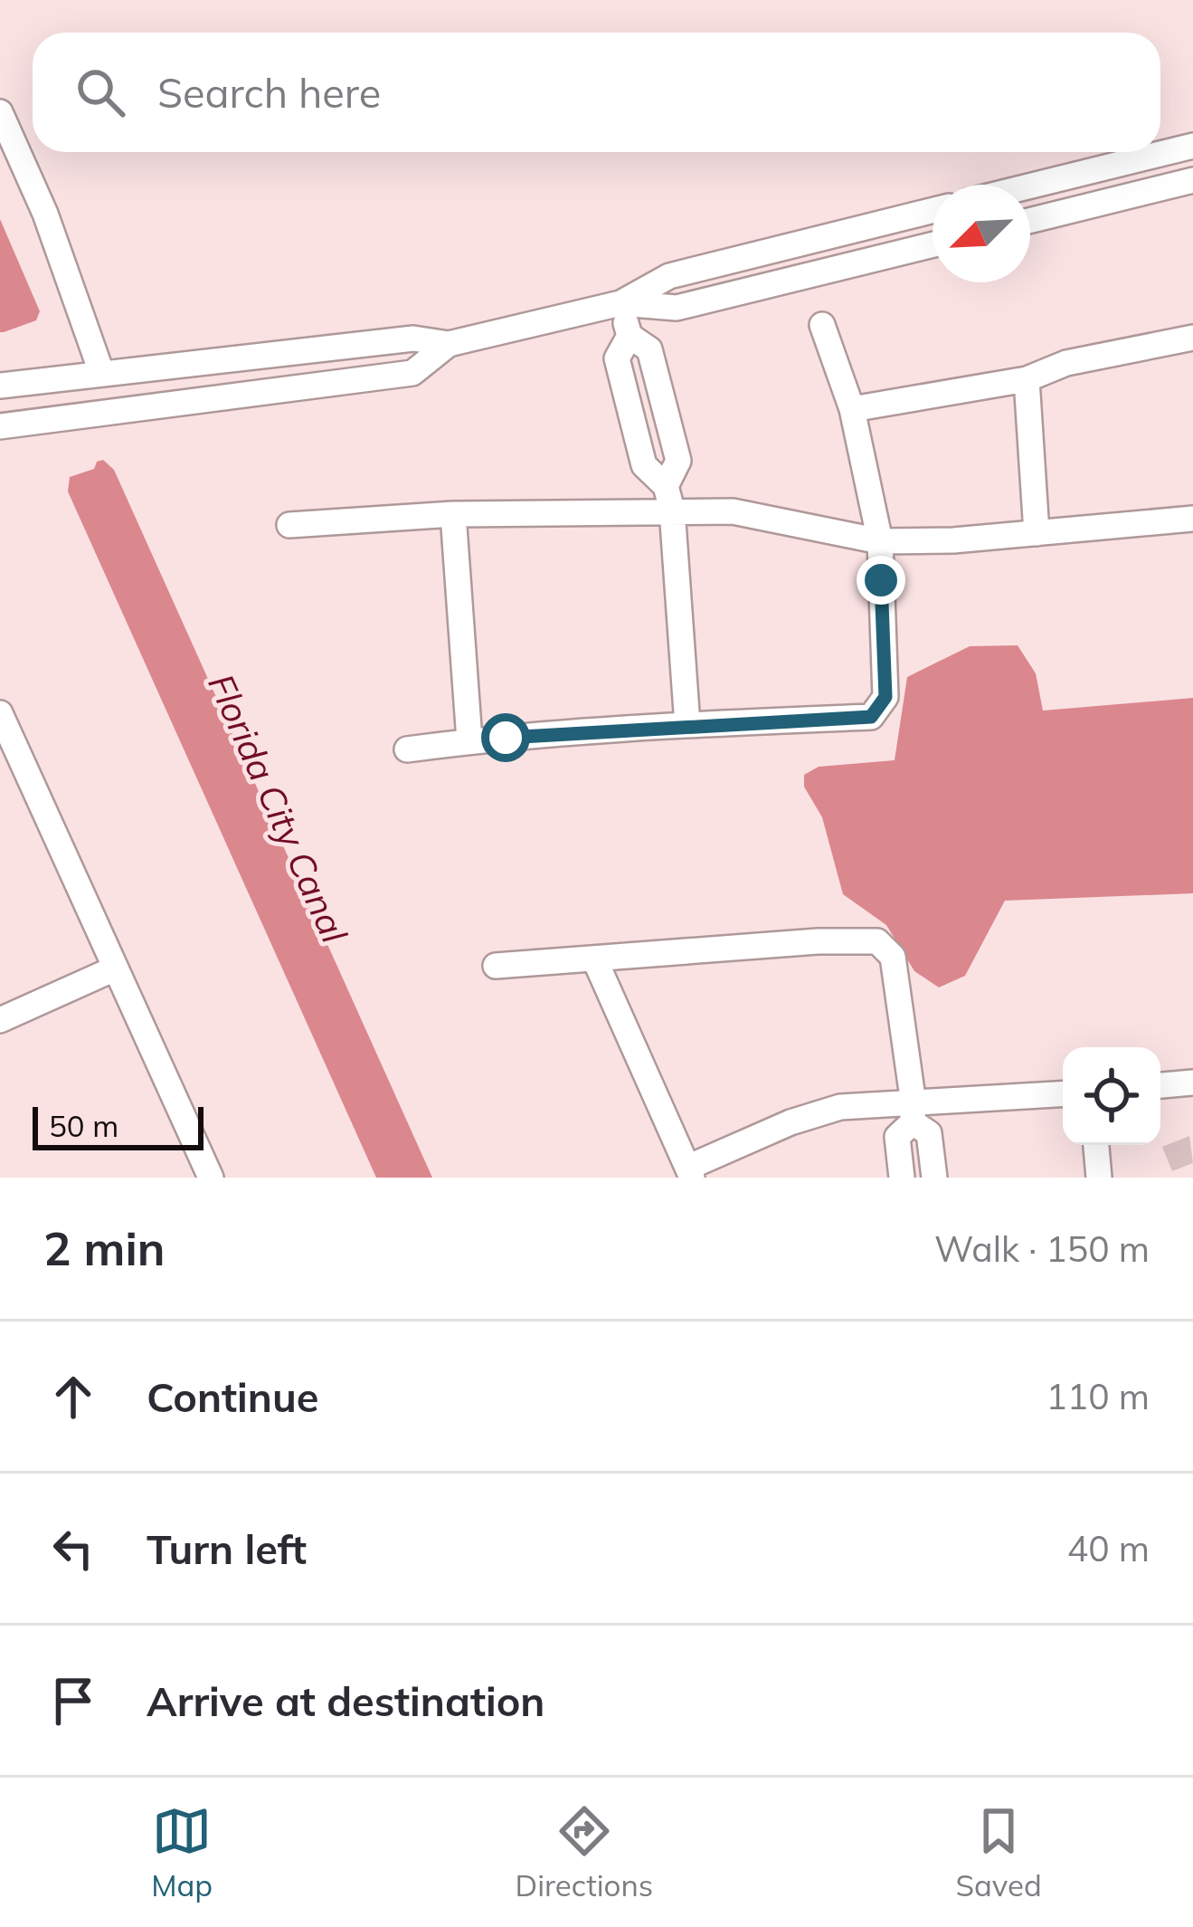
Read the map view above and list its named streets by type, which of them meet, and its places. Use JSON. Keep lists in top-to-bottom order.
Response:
{
  "water": ["Florida City Canal"],
  "scale_bar": "50 m",
  "north": "bottom left",
  "page": {
    "search": "Search here",
    "scale": "50 m",
    "heading": ["2 min", "Walk · 150 m"],
    "list": [
      ["Continue", "110 m"],
      ["Turn left", "40 m"],
      "Arrive at destination"
    ],
    "nav": ["Map", "Directions", "Saved"]
  }
}
